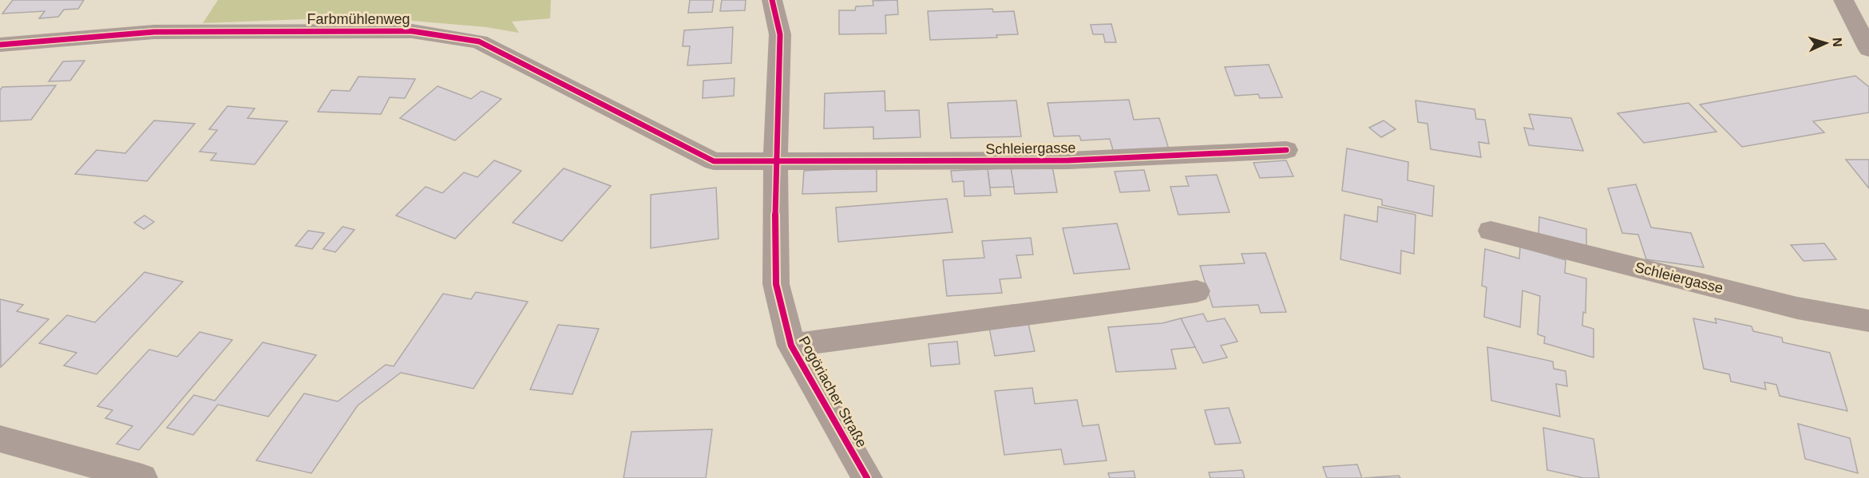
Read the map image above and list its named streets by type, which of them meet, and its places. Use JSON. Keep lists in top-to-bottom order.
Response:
{
  "streets": {
    "street": ["Farbmühlenweg", "Schleiergasse", "Pogöriacher Straße"]
  },
  "crossings": [
    ["Farbmühlenweg", "Schleiergasse"],
    ["Farbmühlenweg", "Pogöriacher Straße"],
    ["Schleiergasse", "Pogöriacher Straße"]
  ],
  "north": "right"
}
